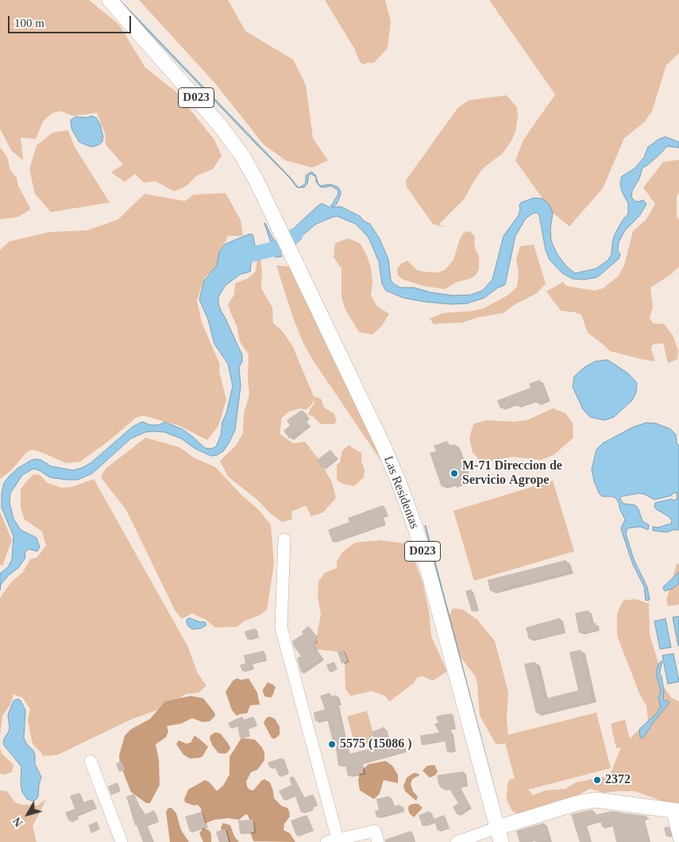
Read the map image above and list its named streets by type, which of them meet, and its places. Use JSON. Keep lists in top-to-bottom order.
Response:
{
  "streets": {
    "main road": ["D023", "Las Residentas"]
  },
  "places": ["M-71 Direccion de Servicio Agrope", "5575 (15086 )", "2372"],
  "scale_bar": "100 m",
  "north": "bottom left"
}
